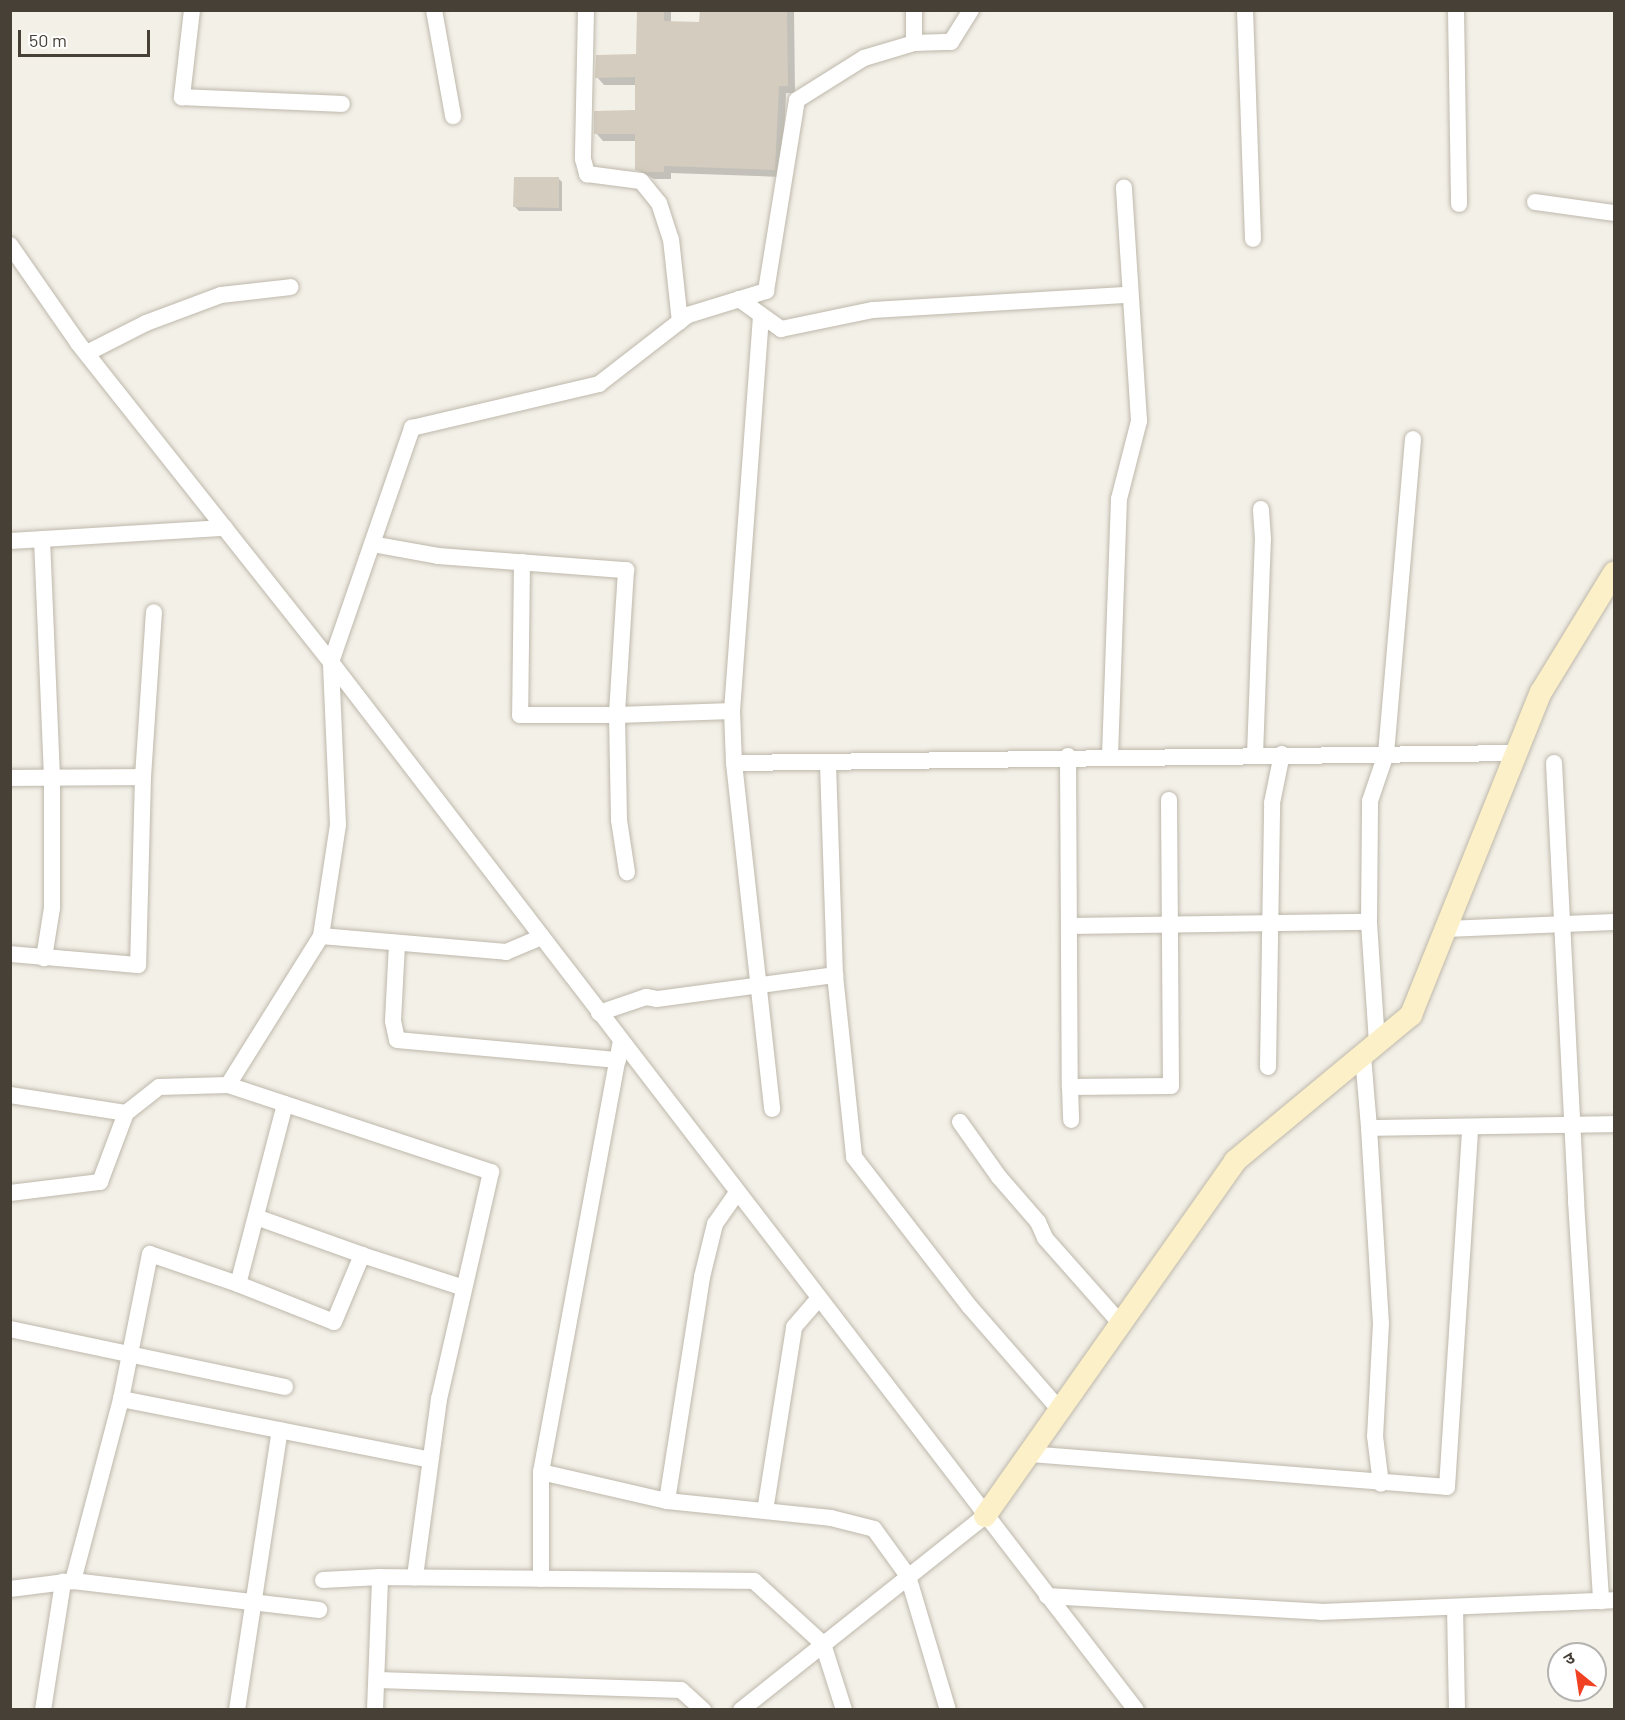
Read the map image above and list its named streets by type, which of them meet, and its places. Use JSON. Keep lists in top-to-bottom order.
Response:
{
  "scale_bar": "50 m",
  "north": "top left"
}
